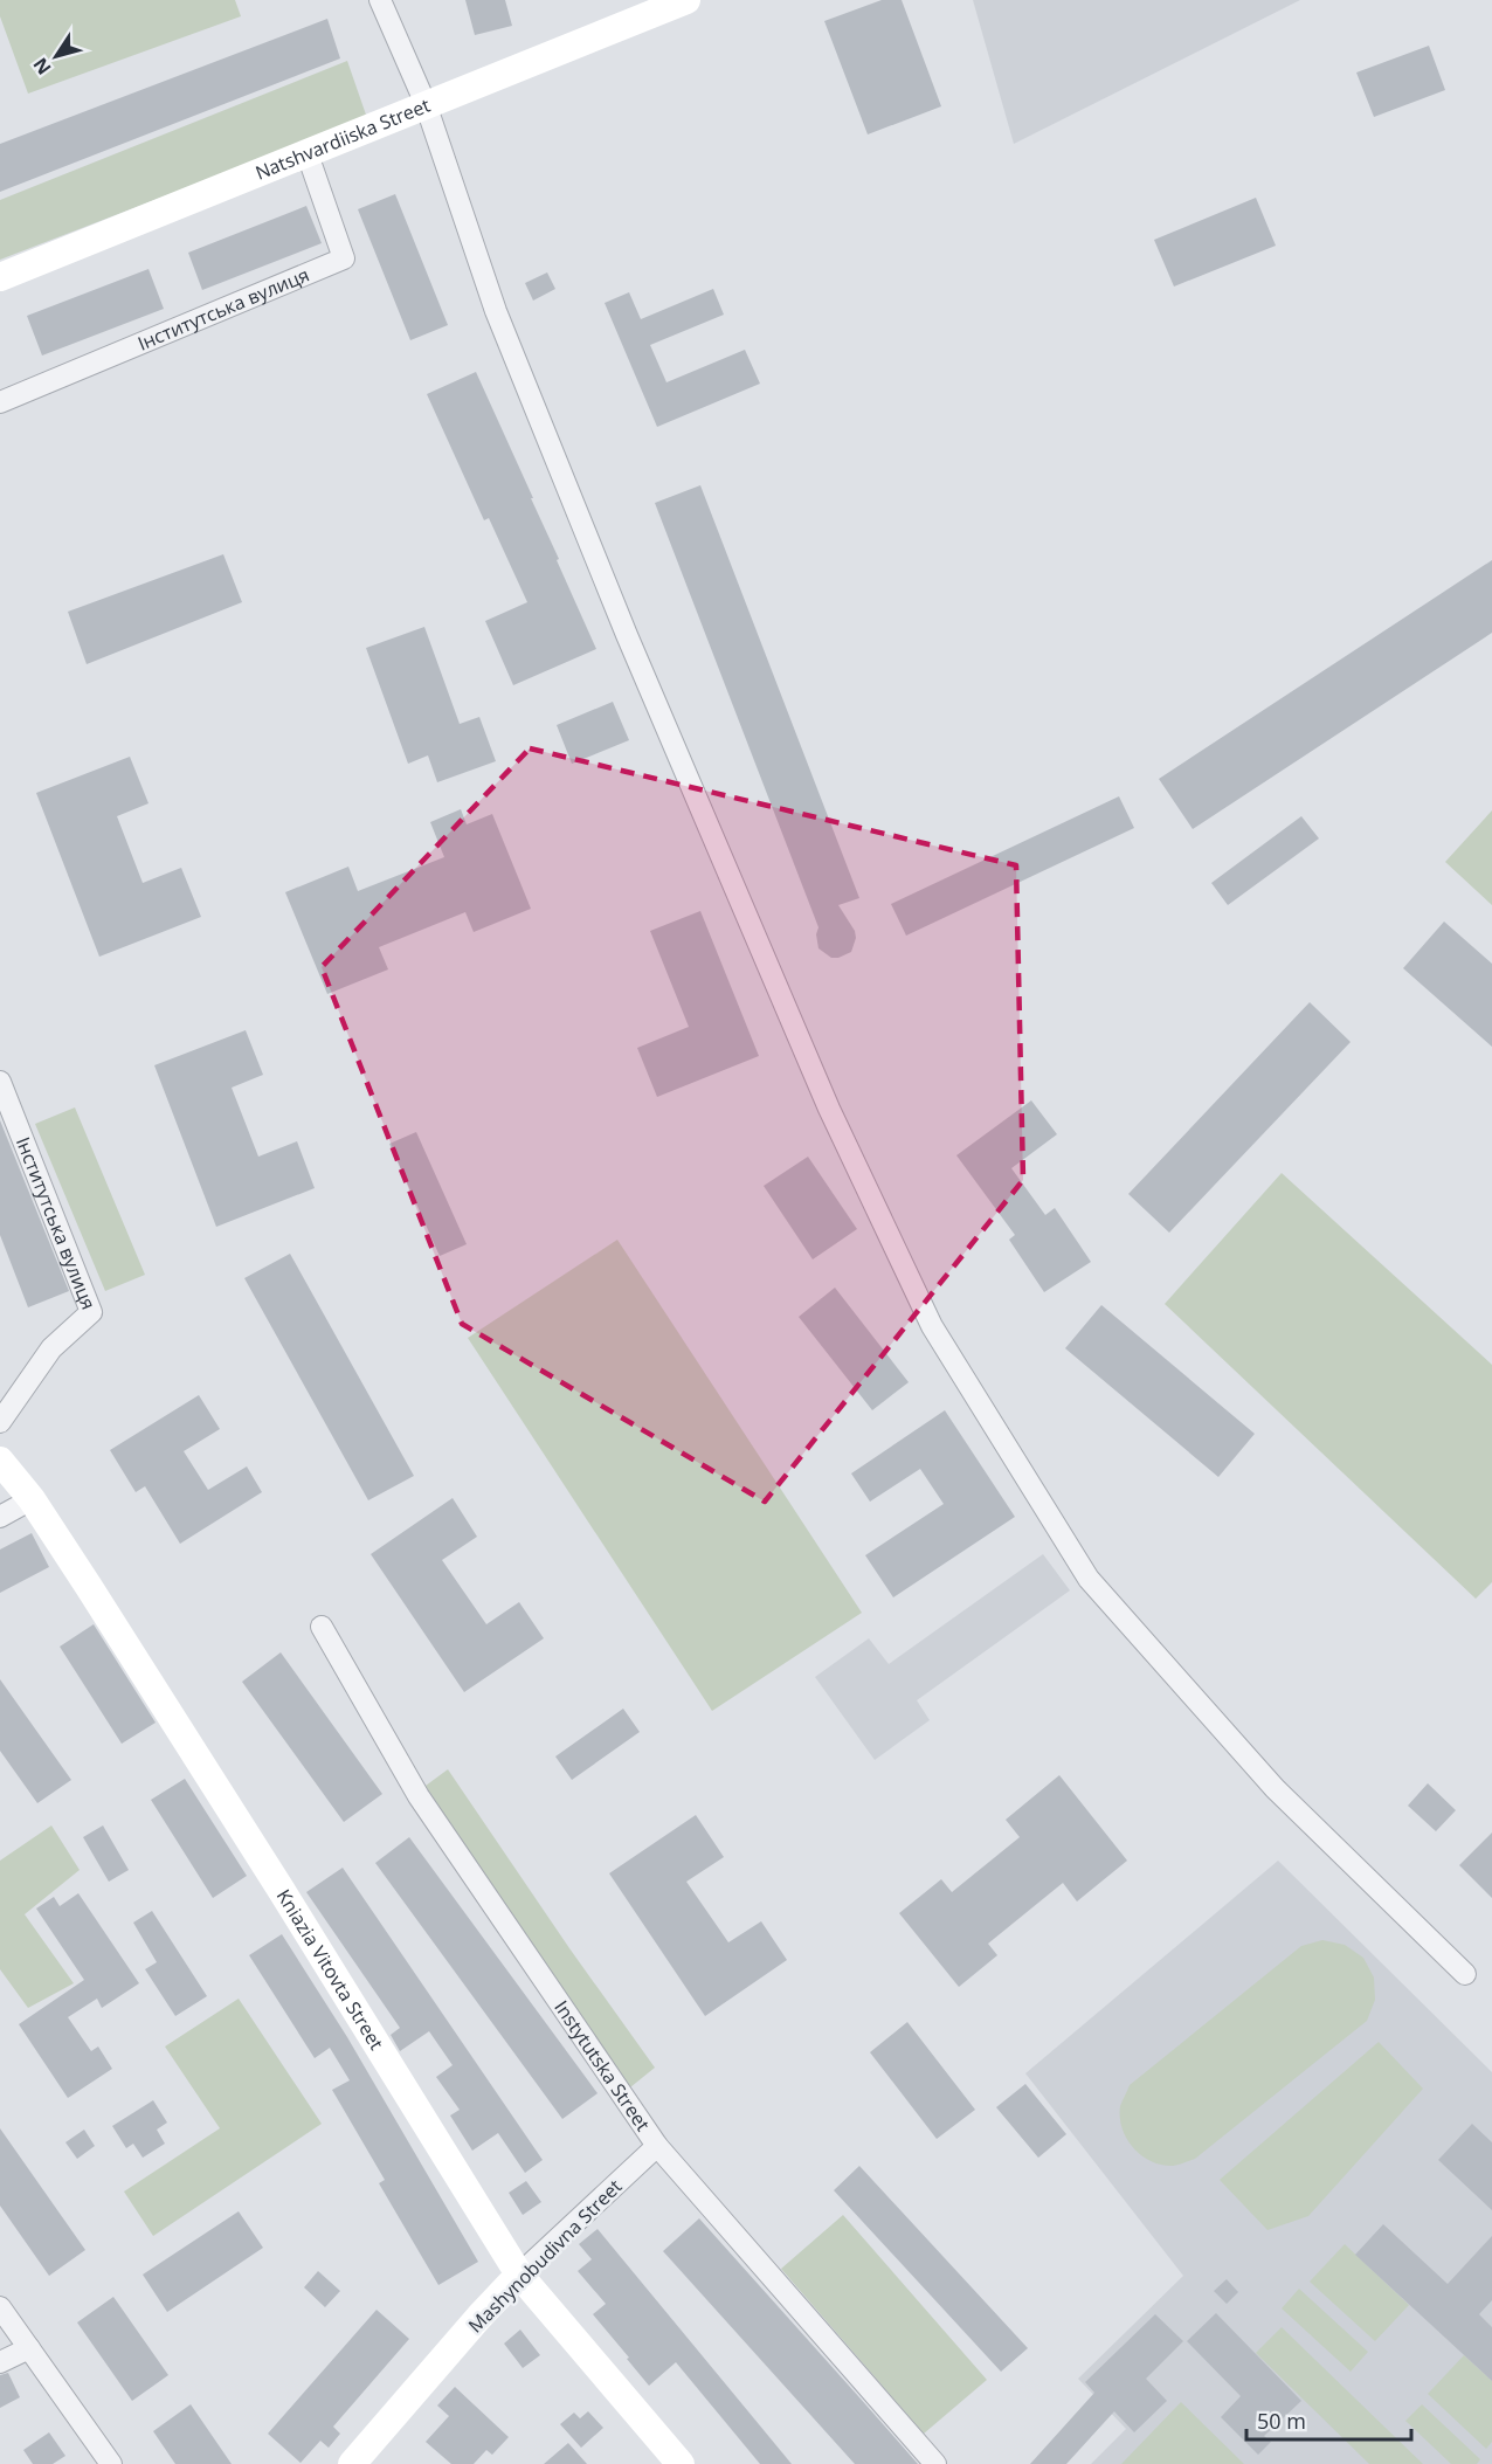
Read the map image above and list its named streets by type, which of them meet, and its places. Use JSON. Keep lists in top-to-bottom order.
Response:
{
  "streets": {
    "street": [
      "Natshvardiiska Street",
      "Інститутська вулиця",
      "Kniazia Vitovta Street",
      "Instytutska Street",
      "Mashynobudivna Street"
    ]
  },
  "crossings": [
    ["Natshvardiiska Street", "Інститутська вулиця"],
    ["Kniazia Vitovta Street", "Mashynobudivna Street"],
    ["Instytutska Street", "Mashynobudivna Street"]
  ],
  "scale_bar": "50 m",
  "north": "bottom left"
}
